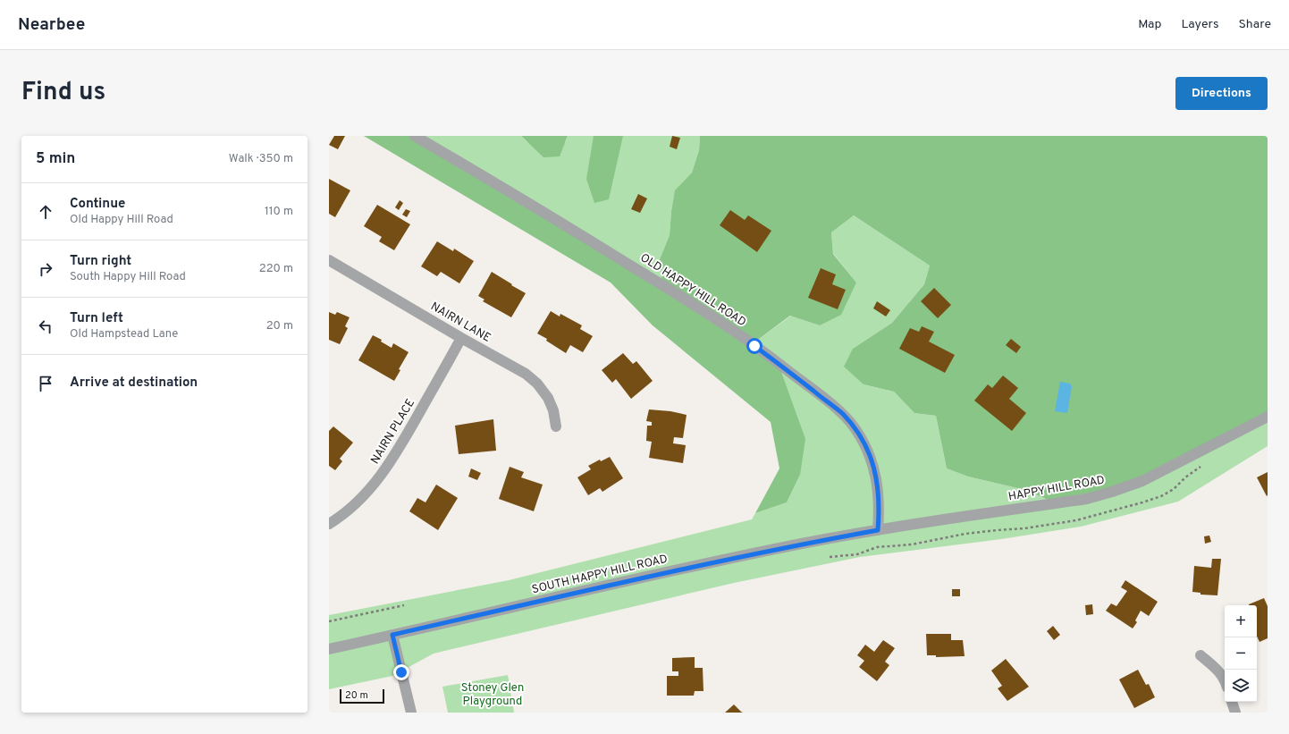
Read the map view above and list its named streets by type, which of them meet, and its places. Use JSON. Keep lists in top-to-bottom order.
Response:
{
  "streets": {
    "street": [
      "OLD HAPPY HILL ROAD",
      "NAIRN LANE",
      "NAIRN PLACE",
      "HAPPY HILL ROAD",
      "SOUTH HAPPY HILL ROAD"
    ]
  },
  "crossings": [
    ["OLD HAPPY HILL ROAD", "HAPPY HILL ROAD"],
    ["OLD HAPPY HILL ROAD", "SOUTH HAPPY HILL ROAD"],
    ["NAIRN LANE", "NAIRN PLACE"],
    ["HAPPY HILL ROAD", "SOUTH HAPPY HILL ROAD"]
  ],
  "parks": ["Stoney Glen Playground"],
  "scale_bar": "20 m",
  "page": {
    "header": "Nearbee",
    "nav": ["Map", "Layers", "Share"],
    "title": "Find us",
    "buttons": "Directions",
    "heading": ["5 min", "Walk · 350 m"],
    "list": [
      ["Continue", "Old Happy Hill Road", "110 m"],
      ["Turn right", "South Happy Hill Road", "220 m"],
      ["Turn left", "Old Hampstead Lane", "20 m"],
      "Arrive at destination"
    ],
    "map_buttons": ["+", "−"],
    "scale": "20 m"
  }
}
